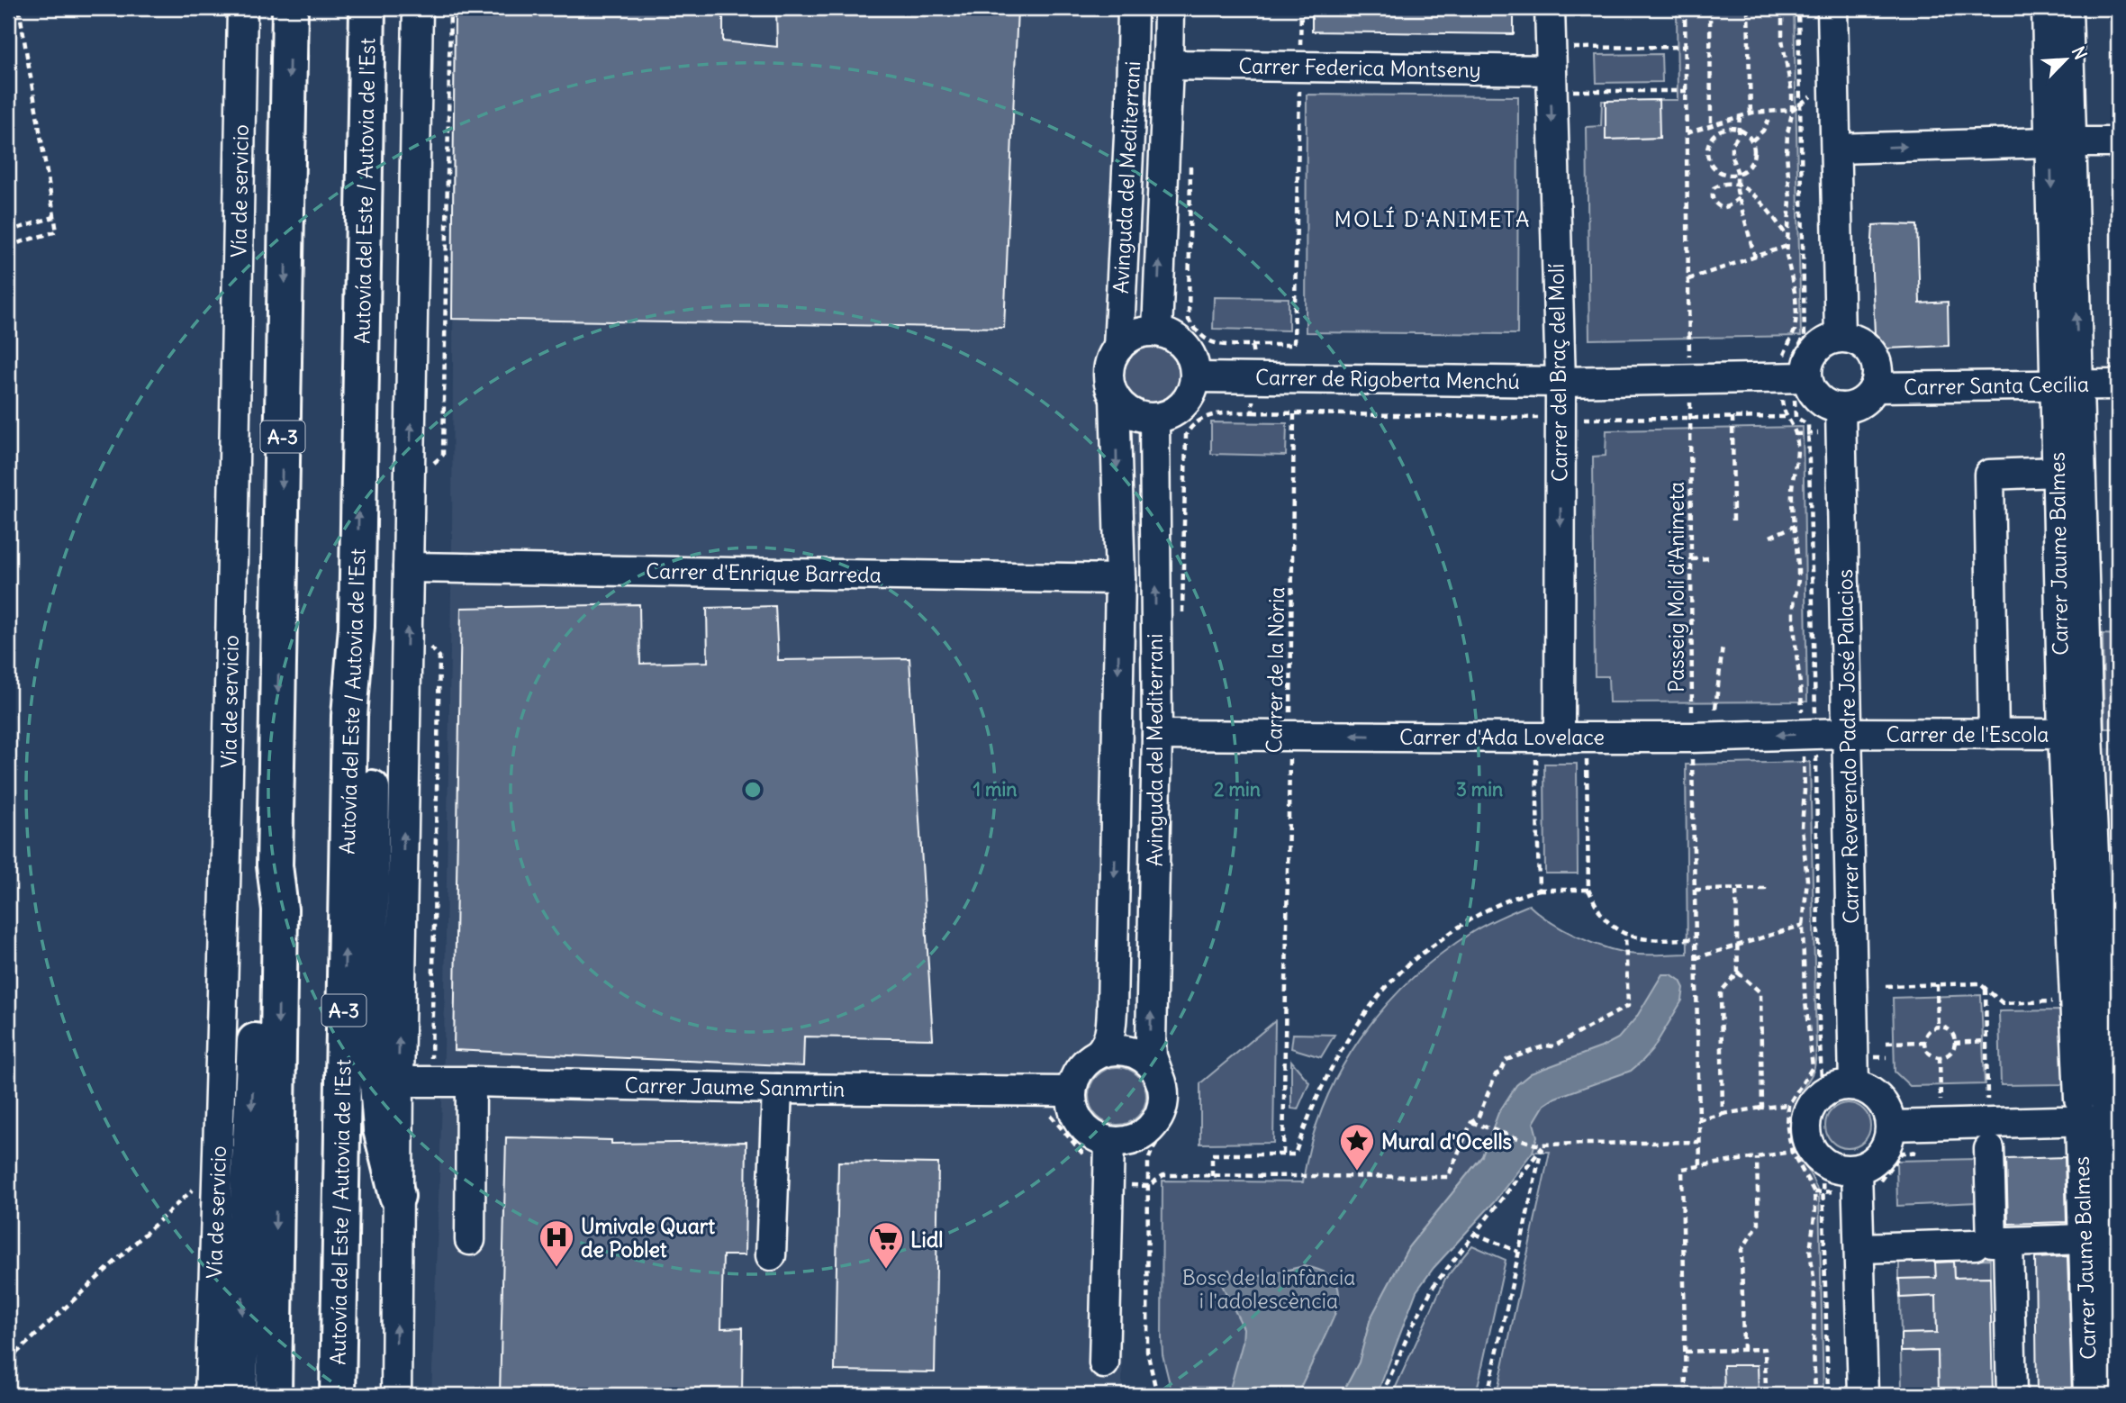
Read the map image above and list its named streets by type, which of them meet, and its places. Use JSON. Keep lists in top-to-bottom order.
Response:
{
  "streets": {
    "highway": ["Autovía del Este / Autovia de l'Est", "A-3"],
    "street": [
      "Carrer Federica Montseny",
      "Avinguda del Mediterrani",
      "Vía de servicio",
      "Carrer del Braç del Molí",
      "Carrer de Rigoberta Menchú",
      "Carrer Santa Cecília",
      "Carrer Jaume Balmes",
      "Carrer d'Enrique Barreda",
      "Carrer de l'Escola",
      "Carrer d'Ada Lovelace",
      "Carrer Reverendo Padre José Palacios",
      "Carrer Jaume Sanmrtin"
    ],
    "path": ["Passeig Molí d'Animeta", "Carrer de la Nòria"]
  },
  "crossings": [
    ["Carrer Federica Montseny", "Avinguda del Mediterrani"],
    ["Carrer Federica Montseny", "Carrer del Braç del Molí"],
    ["Avinguda del Mediterrani", "Carrer de Rigoberta Menchú"],
    ["Avinguda del Mediterrani", "Carrer d'Enrique Barreda"],
    ["Avinguda del Mediterrani", "Carrer d'Ada Lovelace"],
    ["Avinguda del Mediterrani", "Carrer Jaume Sanmrtin"],
    ["Carrer del Braç del Molí", "Carrer de Rigoberta Menchú"],
    ["Carrer del Braç del Molí", "Carrer d'Ada Lovelace"],
    ["Carrer de Rigoberta Menchú", "Carrer Santa Cecília"],
    ["Carrer de Rigoberta Menchú", "Passeig Molí d'Animeta"],
    ["Carrer de Rigoberta Menchú", "Carrer Reverendo Padre José Palacios"],
    ["Carrer Santa Cecília", "Carrer Jaume Balmes"],
    ["Carrer Santa Cecília", "Carrer Reverendo Padre José Palacios"],
    ["Carrer Jaume Balmes", "Carrer de l'Escola"],
    ["Passeig Molí d'Animeta", "Carrer d'Ada Lovelace"],
    ["Carrer de la Nòria", "Carrer d'Ada Lovelace"],
    ["Carrer de l'Escola", "Carrer d'Ada Lovelace"],
    ["Carrer de l'Escola", "Carrer Reverendo Padre José Palacios"],
    ["Carrer d'Ada Lovelace", "Carrer Reverendo Padre José Palacios"]
  ],
  "one_way": ["Carrer del Braç del Molí", "Carrer d'Ada Lovelace"],
  "districts": ["MOLÍ D'ANIMETA"],
  "parks": ["Bosc de la infància i l'adolescència"],
  "places": {
    "place": ["Mural d'Ocells"],
    "hospital": ["Umivale Quart de Poblet"],
    "supermarket": ["Lidl"]
  },
  "north": "top right",
  "rings": ["1 min", "2 min", "3 min"]
}
